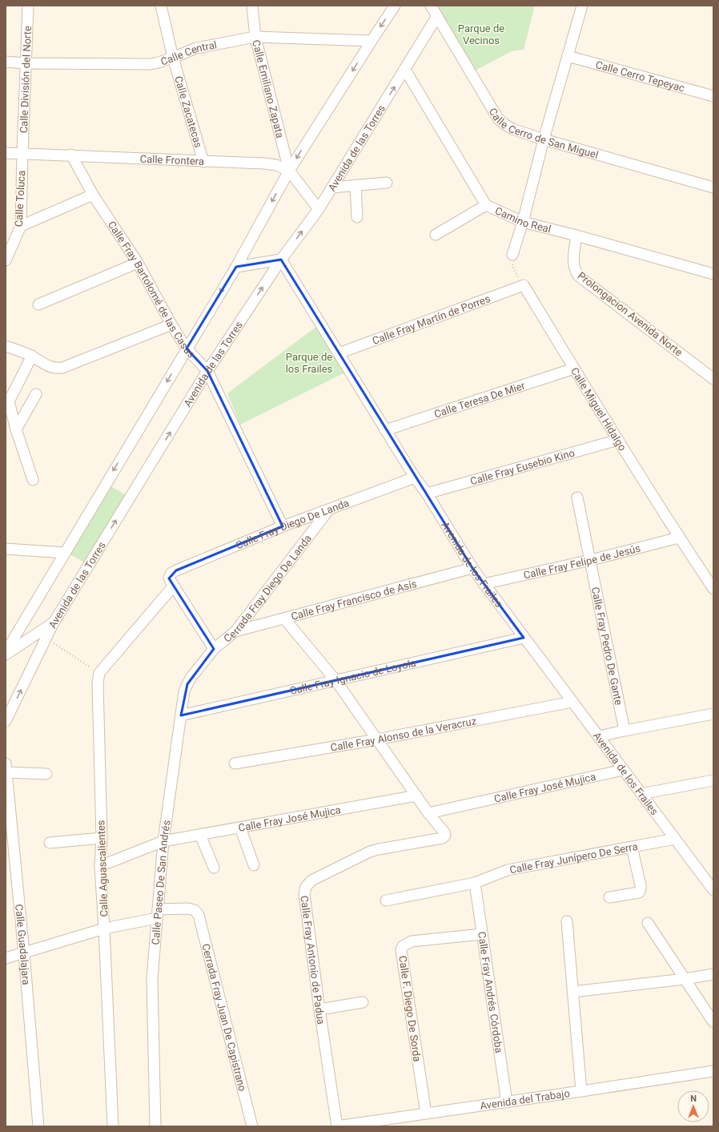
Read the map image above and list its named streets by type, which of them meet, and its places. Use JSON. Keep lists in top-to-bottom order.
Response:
{
  "streets": {
    "street": [
      "Calle Central",
      "Calle Cerro Tepeyac",
      "Calle División del Norte",
      "Calle Emiliano Zapata",
      "Calle Zacatecas",
      "Calle Cerro de San Miguel",
      "Avenida de las Torres",
      "Calle Frontera",
      "Calle Toluca",
      "Camino Real",
      "Calle Fray Bartolomé de las Casas",
      "Prolongacion Avenida Norte",
      "Calle Fray Martín de Porres",
      "Calle Teresa De Mier",
      "Calle Miguel Hidalgo",
      "Calle Fray Eusebio Kino",
      "Calle Fray Diego De Landa",
      "Calle Fray Felipe de Jesús",
      "Avenida de los Frailes",
      "Cerrada Fray Diego De Landa",
      "Calle Fray Francisco de Asís",
      "Calle Fray Pedro De Gante",
      "Calle Fray Ignacio de Loyola",
      "Calle Fray Alonso de la Veracruz",
      "Calle Fray José Mujica",
      "Calle Fray Junípero De Serra",
      "Calle Aguascalientes",
      "Calle Paseo De San Andrés",
      "Calle Guadalajara",
      "Calle Fray Antonio de Padua",
      "Calle Fray Andrés Córdoba",
      "Calle F. Diego De Sorda",
      "Cerrada Fray Juan De Capistrano",
      "Avenida del Trabajo"
    ]
  },
  "crossings": [
    ["Calle Central", "Calle División del Norte"],
    ["Calle Central", "Calle Emiliano Zapata"],
    ["Calle Central", "Calle Zacatecas"],
    ["Calle División del Norte", "Calle Frontera"],
    ["Calle División del Norte", "Calle Toluca"],
    ["Calle Emiliano Zapata", "Calle Frontera"],
    ["Calle Zacatecas", "Calle Frontera"],
    ["Calle Cerro de San Miguel", "Avenida de las Torres"],
    ["Avenida de las Torres", "Camino Real"],
    ["Avenida de las Torres", "Calle Fray Bartolomé de las Casas"],
    ["Avenida de las Torres", "Avenida de los Frailes"],
    ["Calle Frontera", "Calle Toluca"],
    ["Calle Frontera", "Calle Fray Bartolomé de las Casas"],
    ["Camino Real", "Prolongacion Avenida Norte"],
    ["Calle Fray Bartolomé de las Casas", "Calle Fray Diego De Landa"],
    ["Calle Fray Martín de Porres", "Calle Miguel Hidalgo"],
    ["Calle Fray Martín de Porres", "Avenida de los Frailes"],
    ["Calle Teresa De Mier", "Calle Miguel Hidalgo"],
    ["Calle Teresa De Mier", "Avenida de los Frailes"],
    ["Calle Miguel Hidalgo", "Calle Fray Eusebio Kino"],
    ["Calle Miguel Hidalgo", "Calle Fray Felipe de Jesús"],
    ["Calle Fray Eusebio Kino", "Avenida de los Frailes"],
    ["Calle Fray Diego De Landa", "Avenida de los Frailes"],
    ["Calle Fray Diego De Landa", "Cerrada Fray Diego De Landa"],
    ["Calle Fray Felipe de Jesús", "Avenida de los Frailes"],
    ["Calle Fray Felipe de Jesús", "Calle Fray Pedro De Gante"],
    ["Avenida de los Frailes", "Calle Fray Francisco de Asís"],
    ["Avenida de los Frailes", "Calle Fray Ignacio de Loyola"],
    ["Avenida de los Frailes", "Calle Fray Alonso de la Veracruz"],
    ["Avenida de los Frailes", "Calle Fray José Mujica"],
    ["Avenida de los Frailes", "Calle Fray Junípero De Serra"],
    ["Cerrada Fray Diego De Landa", "Calle Fray Francisco de Asís"],
    ["Cerrada Fray Diego De Landa", "Calle Paseo De San Andrés"],
    ["Calle Fray Ignacio de Loyola", "Calle Paseo De San Andrés"],
    ["Calle Fray José Mujica", "Calle Aguascalientes"],
    ["Calle Fray José Mujica", "Calle Paseo De San Andrés"],
    ["Calle Fray José Mujica", "Calle Fray Antonio de Padua"],
    ["Calle Fray Junípero De Serra", "Calle Fray Andrés Córdoba"],
    ["Calle Paseo De San Andrés", "Cerrada Fray Juan De Capistrano"],
    ["Calle Fray Antonio de Padua", "Avenida del Trabajo"],
    ["Calle Fray Andrés Córdoba", "Calle F. Diego De Sorda"],
    ["Calle Fray Andrés Córdoba", "Avenida del Trabajo"],
    ["Calle F. Diego De Sorda", "Avenida del Trabajo"]
  ],
  "parks": ["Parque de Vecinos", "Parque de los Frailes"],
  "north": "top"
}
